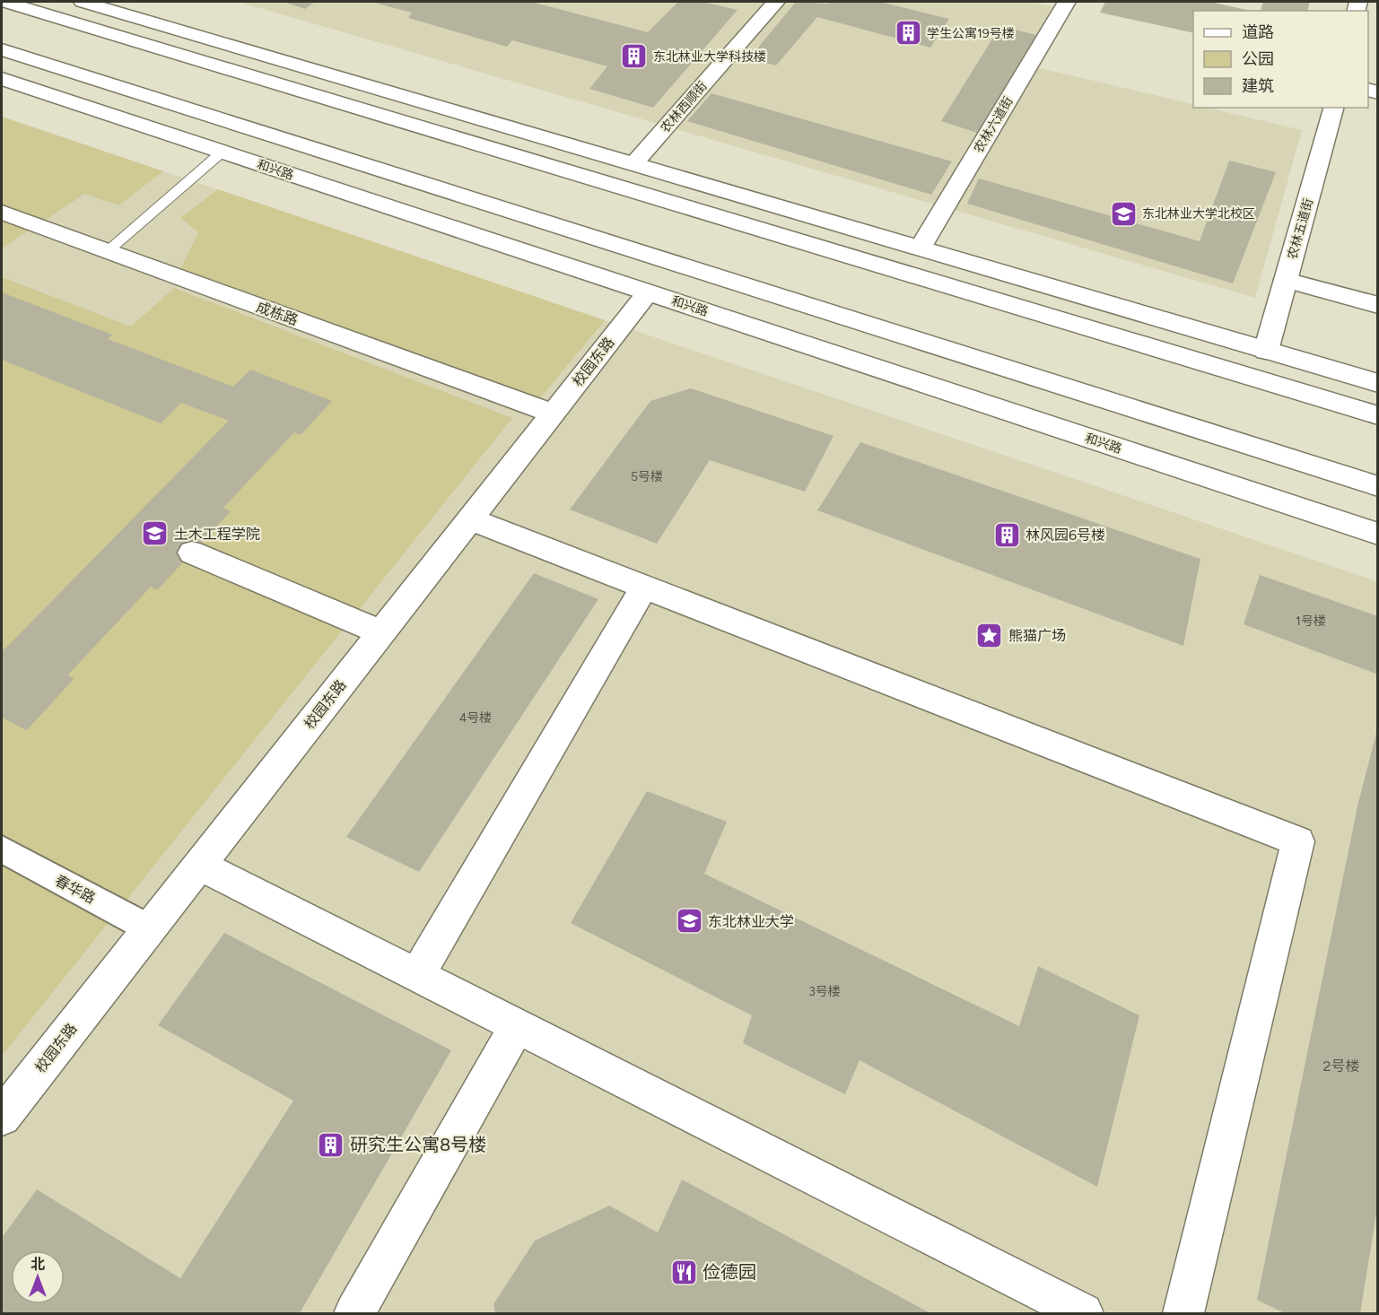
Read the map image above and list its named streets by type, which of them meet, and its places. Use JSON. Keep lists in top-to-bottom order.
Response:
{
  "streets": {
    "main road": [
      "农林西顺街",
      "农林六道街",
      "和兴路",
      "农林五道街",
      "成栋路",
      "校园东路"
    ],
    "street": ["春华路"]
  },
  "crossings": [
    ["和兴路", "校园东路"],
    ["成栋路", "校园东路"],
    ["校园东路", "春华路"]
  ],
  "places": {
    "building": [
      "学生公寓19号楼",
      "东北林业大学科技楼",
      "林风园6号楼",
      "研究生公寓8号楼"
    ],
    "school or university": ["东北林业大学北校区", "土木工程学院", "东北林业大学"],
    "place": ["熊猫广场"],
    "restaurant": ["俭德园"]
  },
  "house_numbers": [
    "5号楼",
    "1号楼",
    "4号楼",
    "3号楼",
    "2号楼"
  ],
  "legend": ["道路", "公园", "建筑"],
  "north": "top"
}
